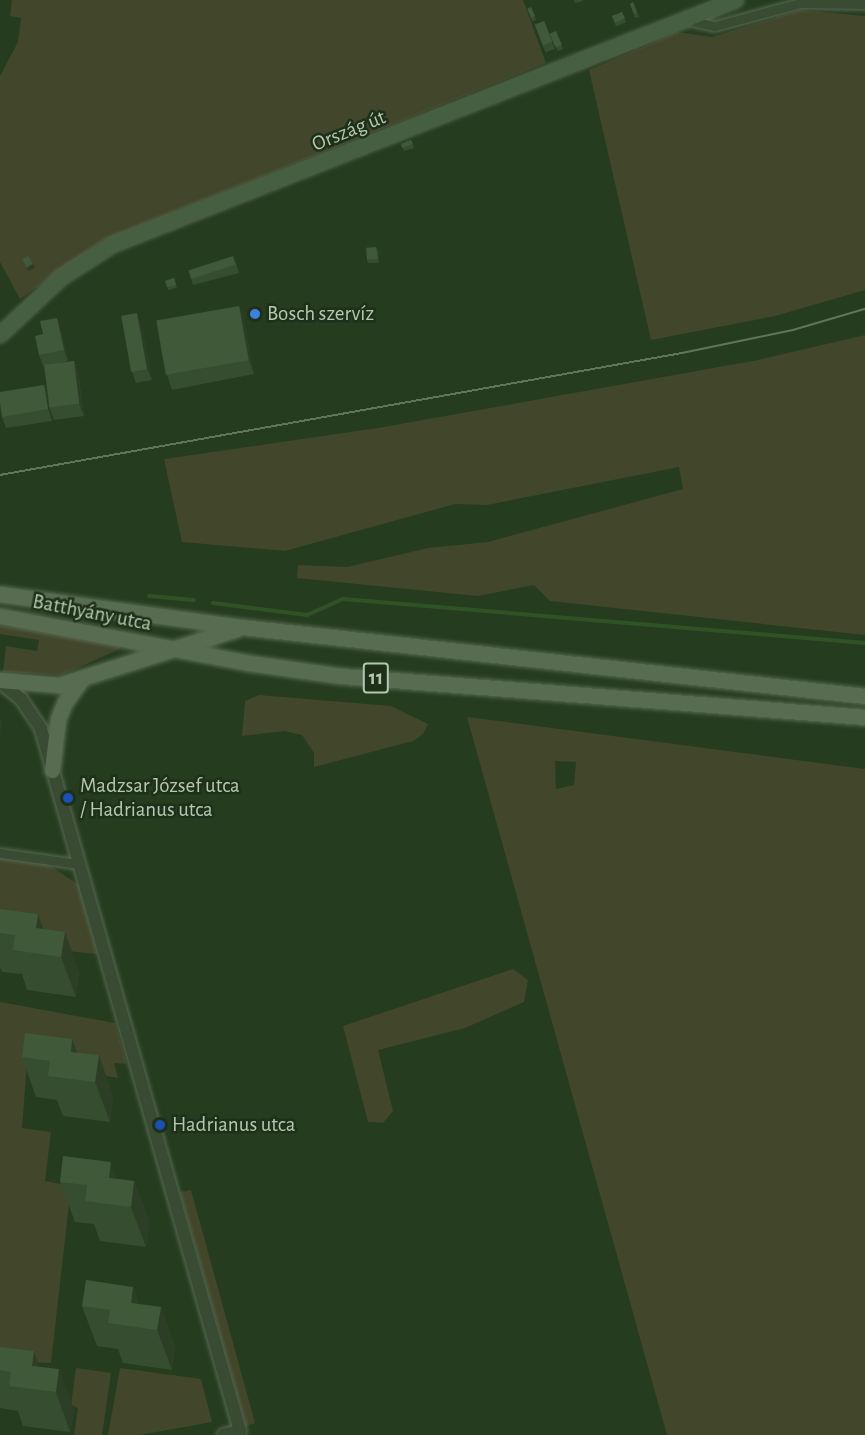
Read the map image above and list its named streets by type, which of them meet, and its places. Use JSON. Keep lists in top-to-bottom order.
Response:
{
  "streets": {
    "main road": ["Ország út", "Batthyány utca", "11"]
  },
  "crossings": [
    ["Batthyány utca", "11"]
  ],
  "places": ["Bosch szervíz", "Madzsar József utca / Hadrianus utca", "Hadrianus utca"]
}
